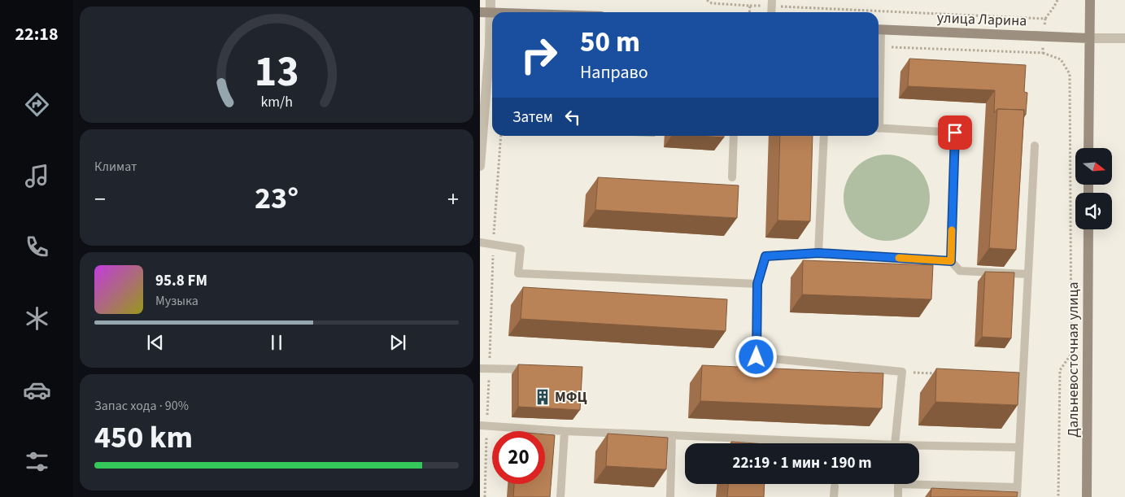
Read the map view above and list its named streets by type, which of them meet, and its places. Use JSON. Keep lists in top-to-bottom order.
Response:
{
  "streets": {
    "main road": ["улица Ларина", "Дальневосточная улица"]
  },
  "places": {
    "building": ["МФЦ"]
  },
  "north": "right",
  "page": {
    "tabs": "22:18",
    "turn": ["50 m", "Направо"],
    "then": "Затем",
    "tile": [
      "Климат",
      ["Запас хода · 90%", "450 km"]
    ],
    "heat": ["−", "23°", "+"],
    "song": ["95.8 FM", "Музыка"],
    "limit": "20",
    "trip": "22:19 · 1 мин · 190 m",
    "gauge": ["13", "km/h"]
  }
}
